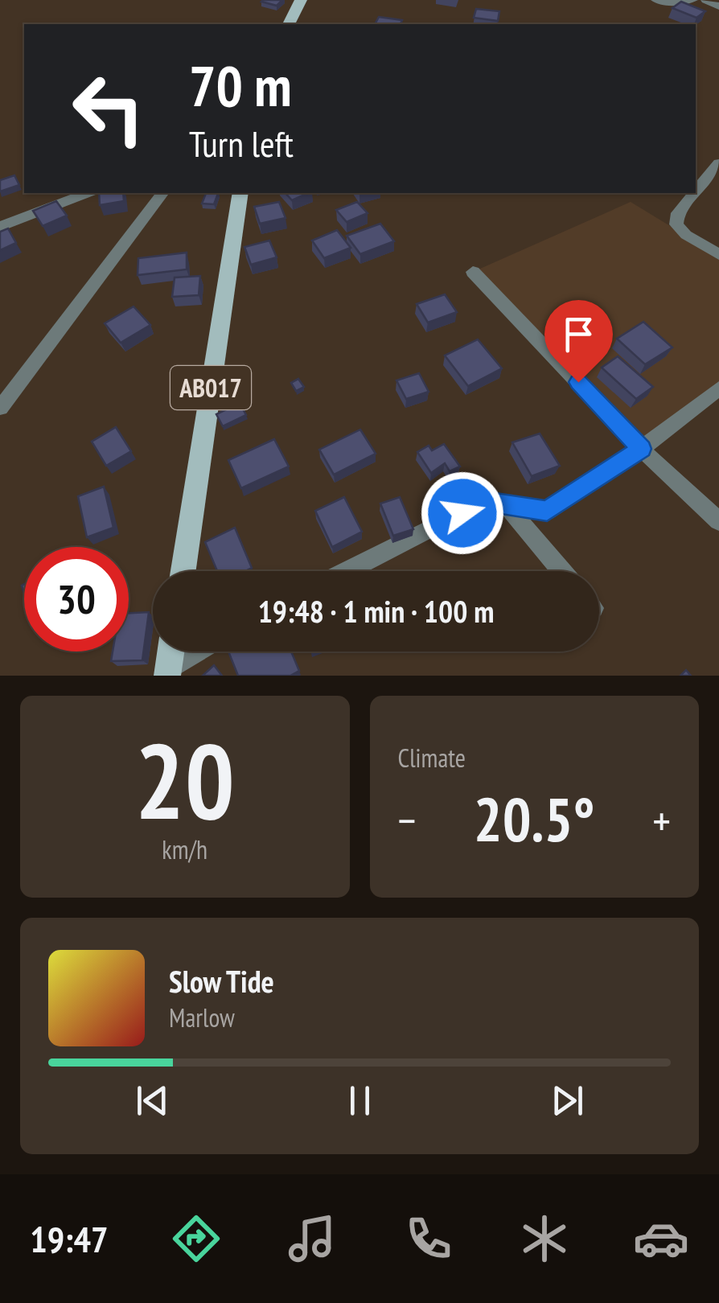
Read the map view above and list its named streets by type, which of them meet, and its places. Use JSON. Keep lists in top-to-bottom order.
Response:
{
  "streets": {
    "main road": ["AB017"]
  },
  "page": {
    "turn": ["70 m", "Turn left"],
    "limit": "30",
    "trip": "19:48 · 1 min · 100 m",
    "tile": [
      ["20", "km/h"],
      "Climate"
    ],
    "heat": ["−", "20.5°", "+"],
    "song": ["Slow Tide", "Marlow"],
    "tabs": "19:47"
  }
}
